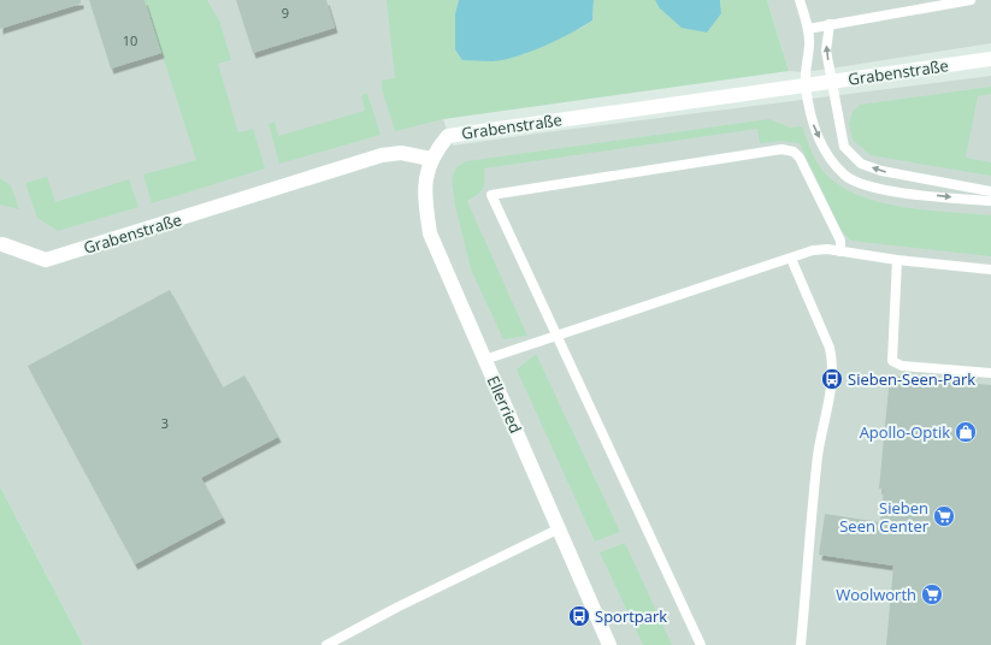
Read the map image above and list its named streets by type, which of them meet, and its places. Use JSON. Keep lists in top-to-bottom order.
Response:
{
  "streets": {
    "street": ["Grabenstraße", "Ellerried"]
  },
  "crossings": [
    ["Grabenstraße", "Ellerried"]
  ],
  "places": {
    "bus stop": ["Sieben-Seen-Park", "Sportpark"],
    "shop": ["Apollo-Optik"],
    "supermarket": ["Sieben Seen Center", "Woolworth"]
  },
  "house_numbers": ["9", "10", "3"]
}
